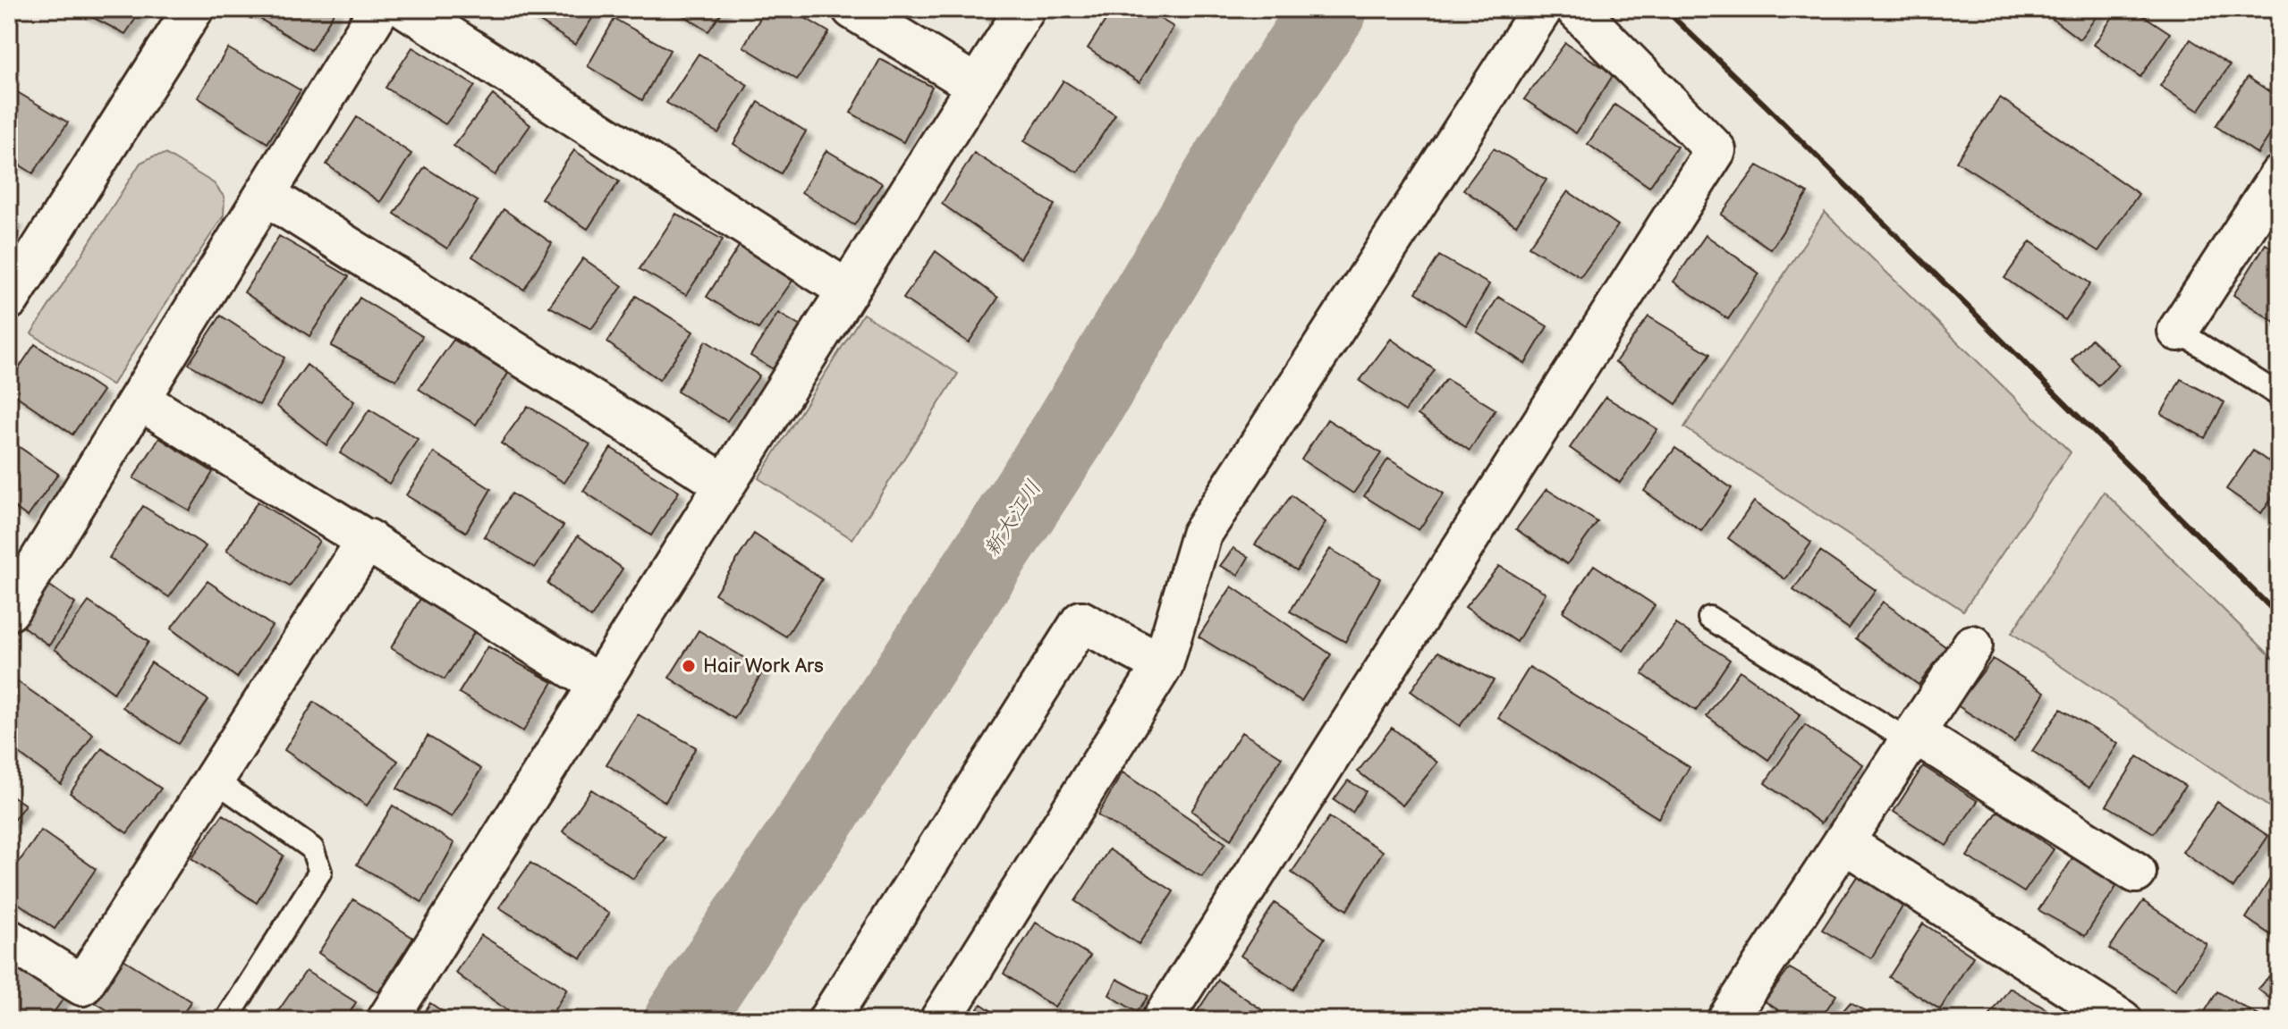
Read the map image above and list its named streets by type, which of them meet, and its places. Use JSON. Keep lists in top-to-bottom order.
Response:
{
  "water": ["新大江川"],
  "places": ["Hair Work Ars"]
}
